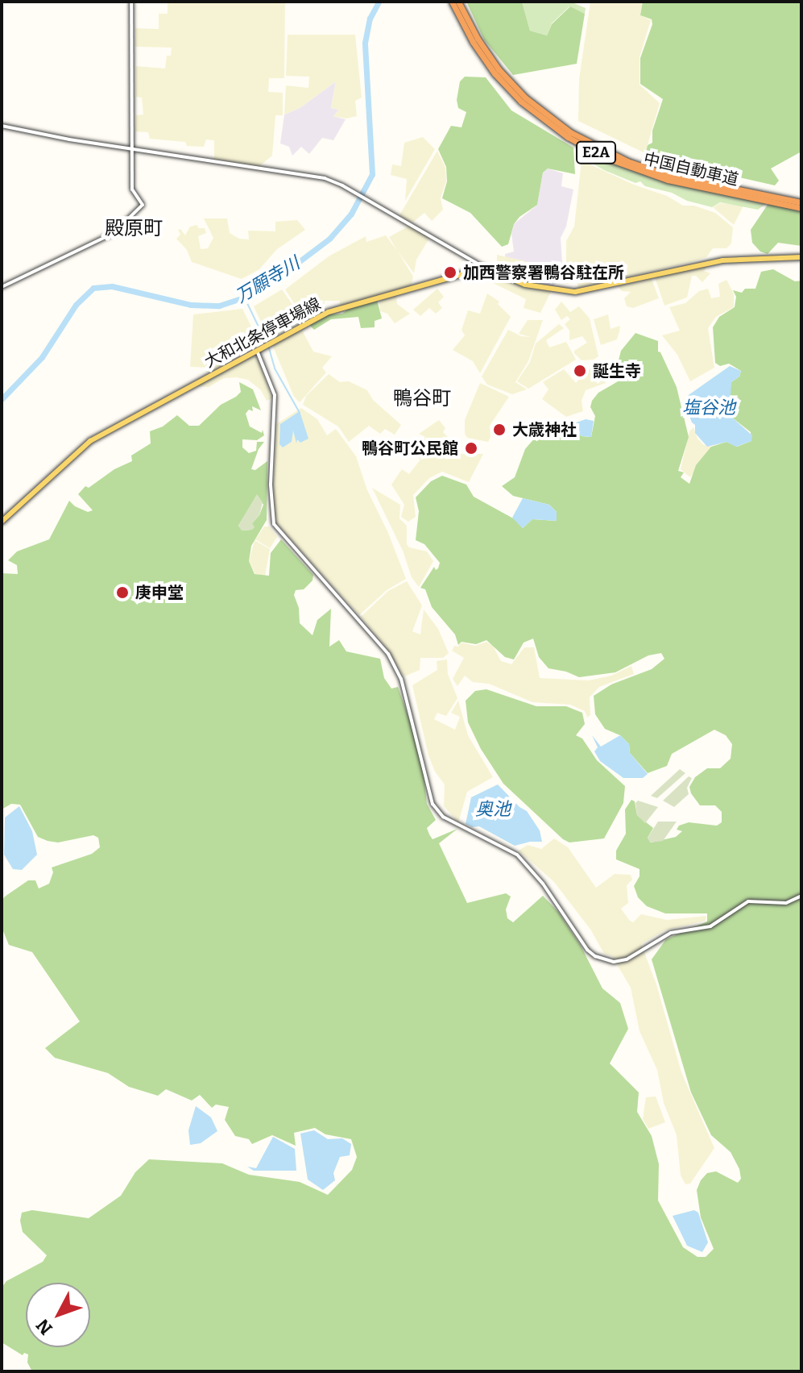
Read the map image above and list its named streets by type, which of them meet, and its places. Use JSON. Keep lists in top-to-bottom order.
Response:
{
  "streets": {
    "highway": ["E2A", "中国自動車道"],
    "main road": ["大和北条停車場線"]
  },
  "districts": ["殿原町", "鴨谷町"],
  "water": ["万願寺川", "塩谷池", "奥池"],
  "places": [
    "加西警察署鴨谷駐在所",
    "誕生寺",
    "大歳神社",
    "鴨谷町公民館",
    "庚申堂"
  ],
  "north": "bottom left"
}
